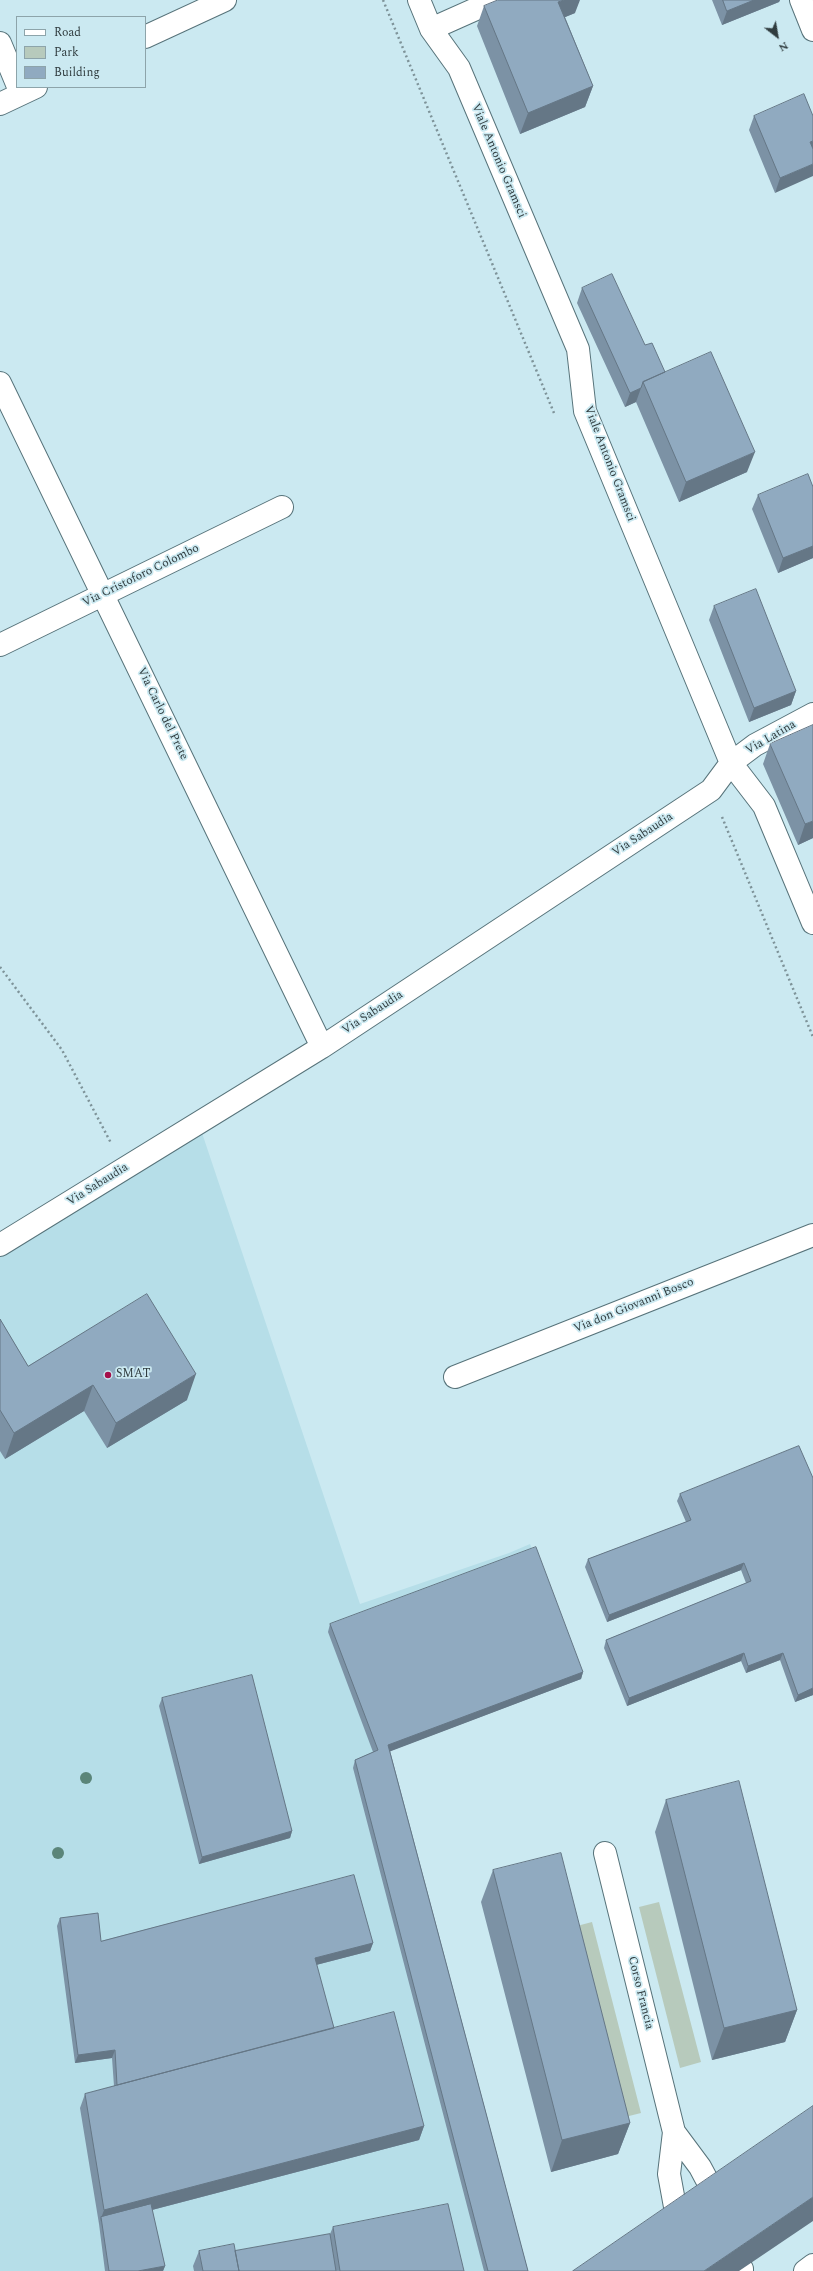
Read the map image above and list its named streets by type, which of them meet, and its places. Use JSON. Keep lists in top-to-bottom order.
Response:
{
  "streets": {
    "street": [
      "Viale Antonio Gramsci",
      "Via Cristoforo Colombo",
      "Via Carlo del Prete",
      "Via Latina",
      "Via Sabaudia",
      "Via don Giovanni Bosco",
      "Corso Francia"
    ]
  },
  "crossings": [
    ["Viale Antonio Gramsci", "Via Latina"],
    ["Viale Antonio Gramsci", "Via Sabaudia"],
    ["Via Cristoforo Colombo", "Via Carlo del Prete"],
    ["Via Carlo del Prete", "Via Sabaudia"],
    ["Via Latina", "Via Sabaudia"]
  ],
  "places": ["SMAT"],
  "legend": ["Road", "Park", "Building"],
  "north": "bottom right"
}
